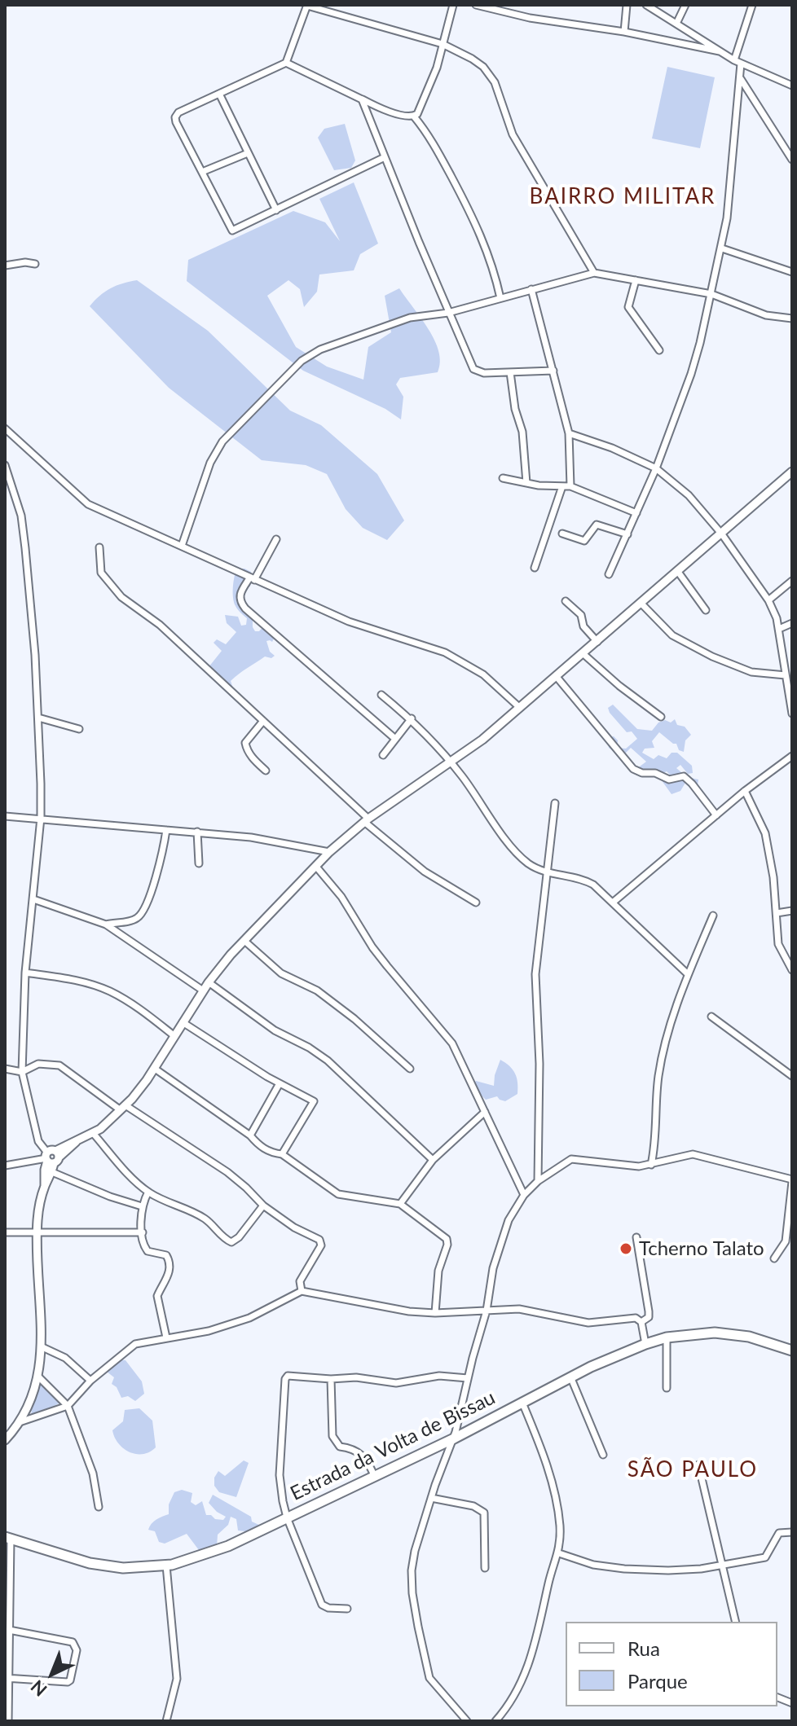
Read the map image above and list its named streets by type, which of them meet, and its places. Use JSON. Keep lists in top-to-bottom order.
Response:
{
  "streets": {
    "main road": ["Estrada da Volta de Bissau"]
  },
  "districts": ["BAIRRO MILITAR", "SÃO PAULO"],
  "places": ["Tcherno Talato"],
  "legend": ["Rua", "Parque"],
  "north": "bottom left"
}
